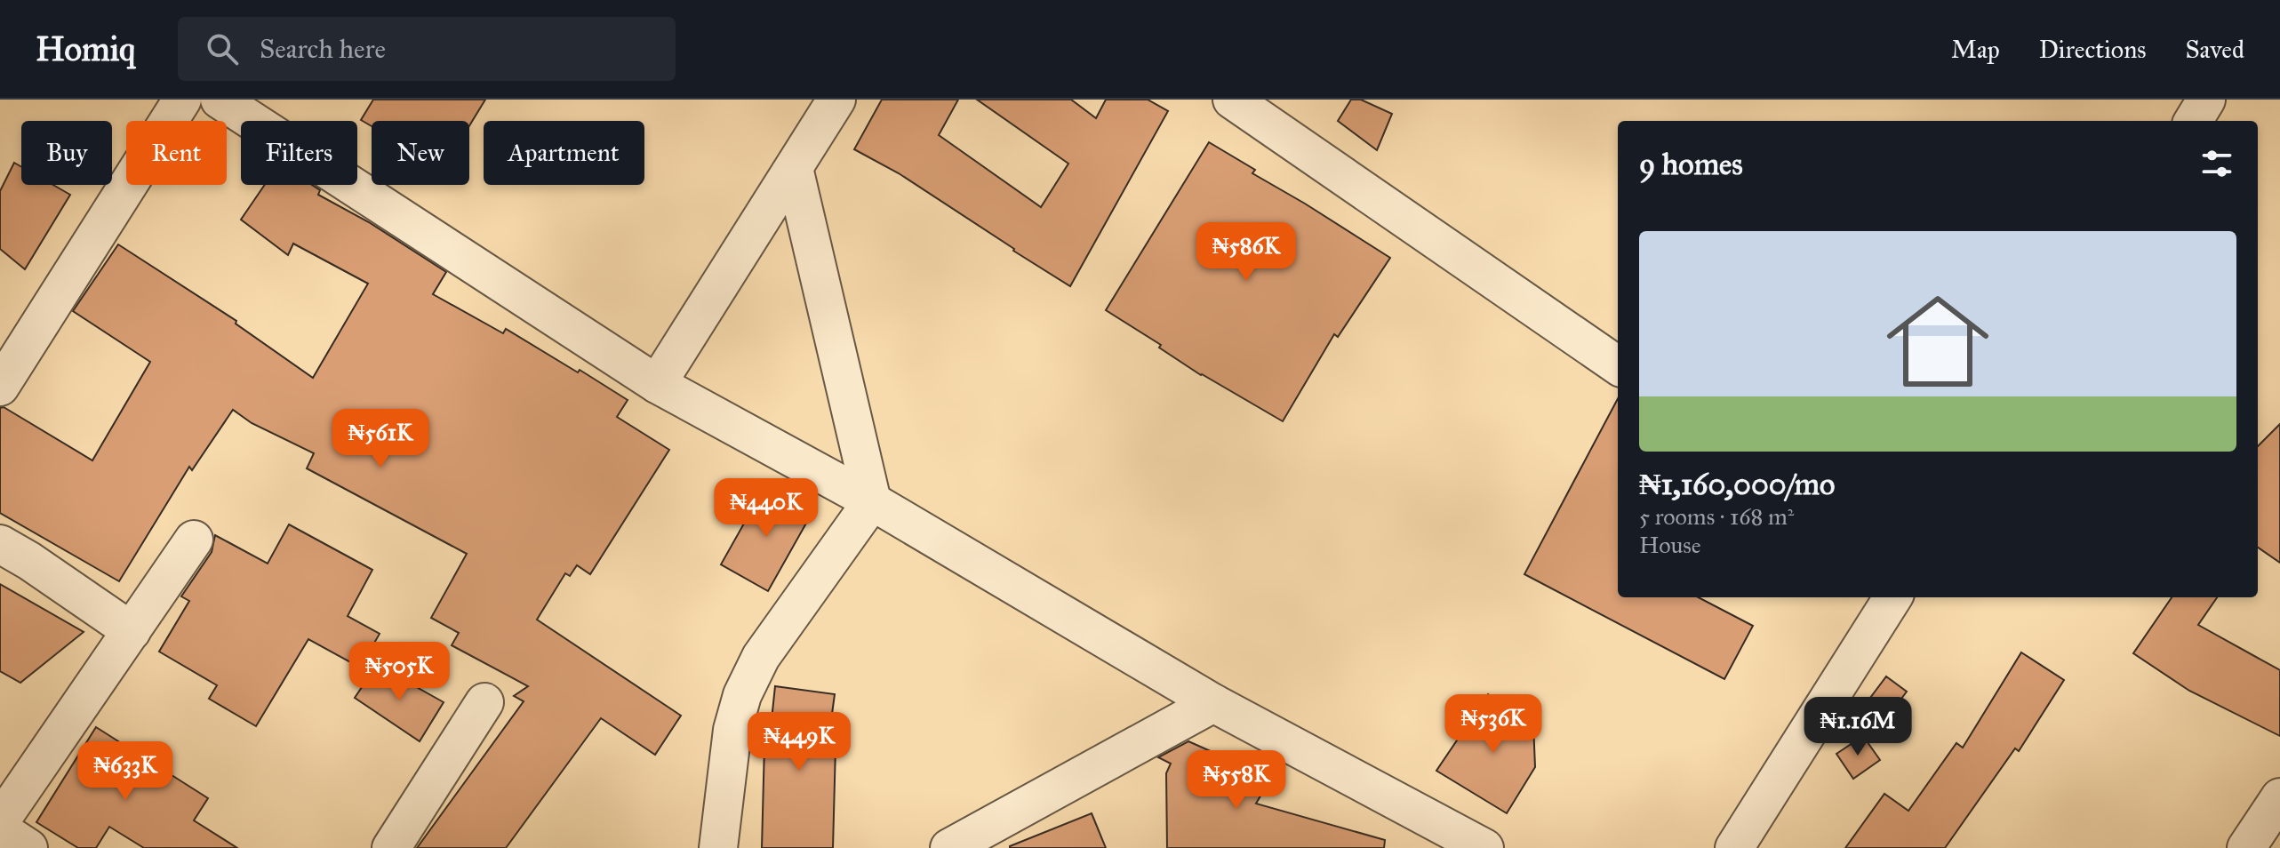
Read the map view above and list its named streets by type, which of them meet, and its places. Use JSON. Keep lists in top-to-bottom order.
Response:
{
  "page": {
    "header": "Homiq",
    "search": "Search here",
    "nav": ["Map", "Directions", "Saved"],
    "chip": [
      "Buy",
      "Rent",
      "Filters",
      "New",
      "Apartment"
    ],
    "heading": "9 homes",
    "list": [
      {
        "name": "₦1,160,000/mo",
        "note": "5 rooms · 168 m² · House"
      }
    ],
    "price": [
      "₦586K",
      "₦561K",
      "₦440K",
      "₦505K",
      "₦536K",
      "₦1.16M",
      "₦449K",
      "₦633K",
      "₦558K"
    ]
  }
}
